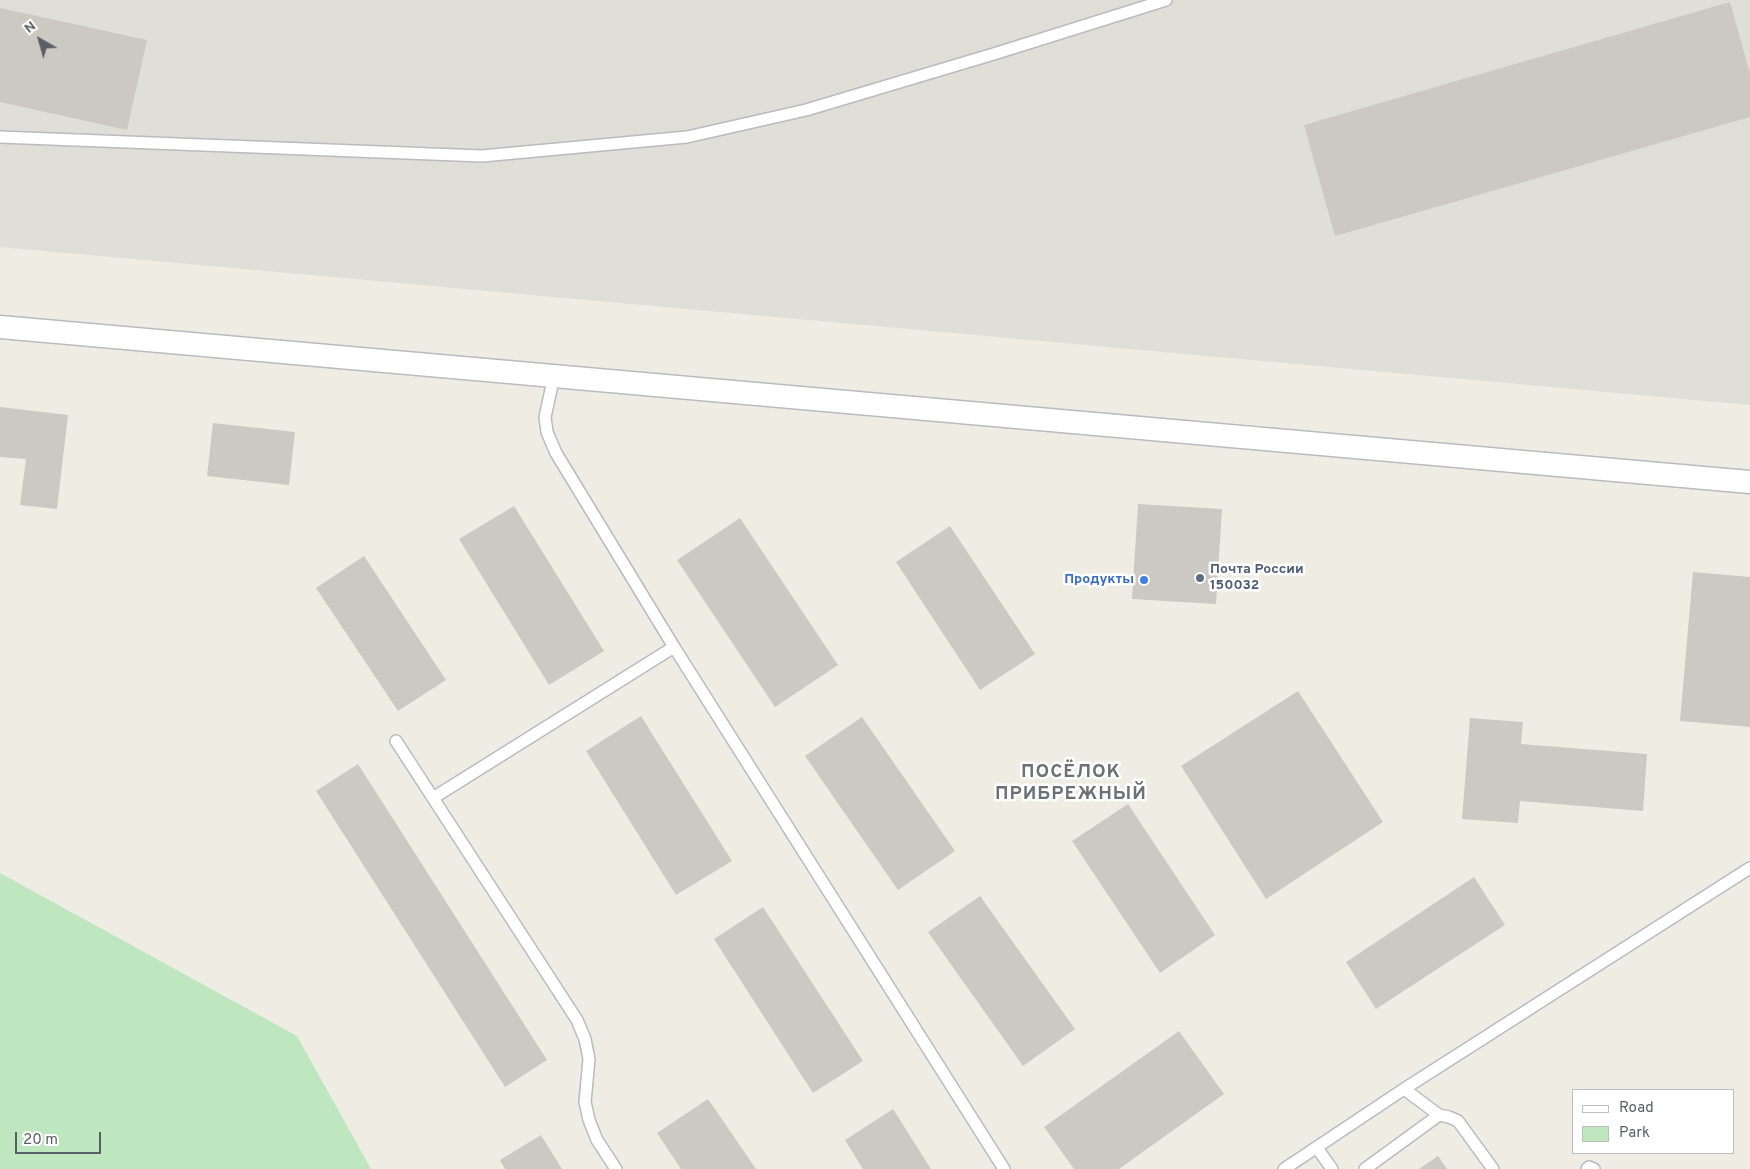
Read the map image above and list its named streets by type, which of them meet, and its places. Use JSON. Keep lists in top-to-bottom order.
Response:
{
  "districts": ["ПОСЁЛОК ПРИБРЕЖНЫЙ"],
  "places": ["Почта России 150032", "Продукты"],
  "legend": ["Road", "Park"],
  "scale_bar": "20 m",
  "north": "top left"
}
